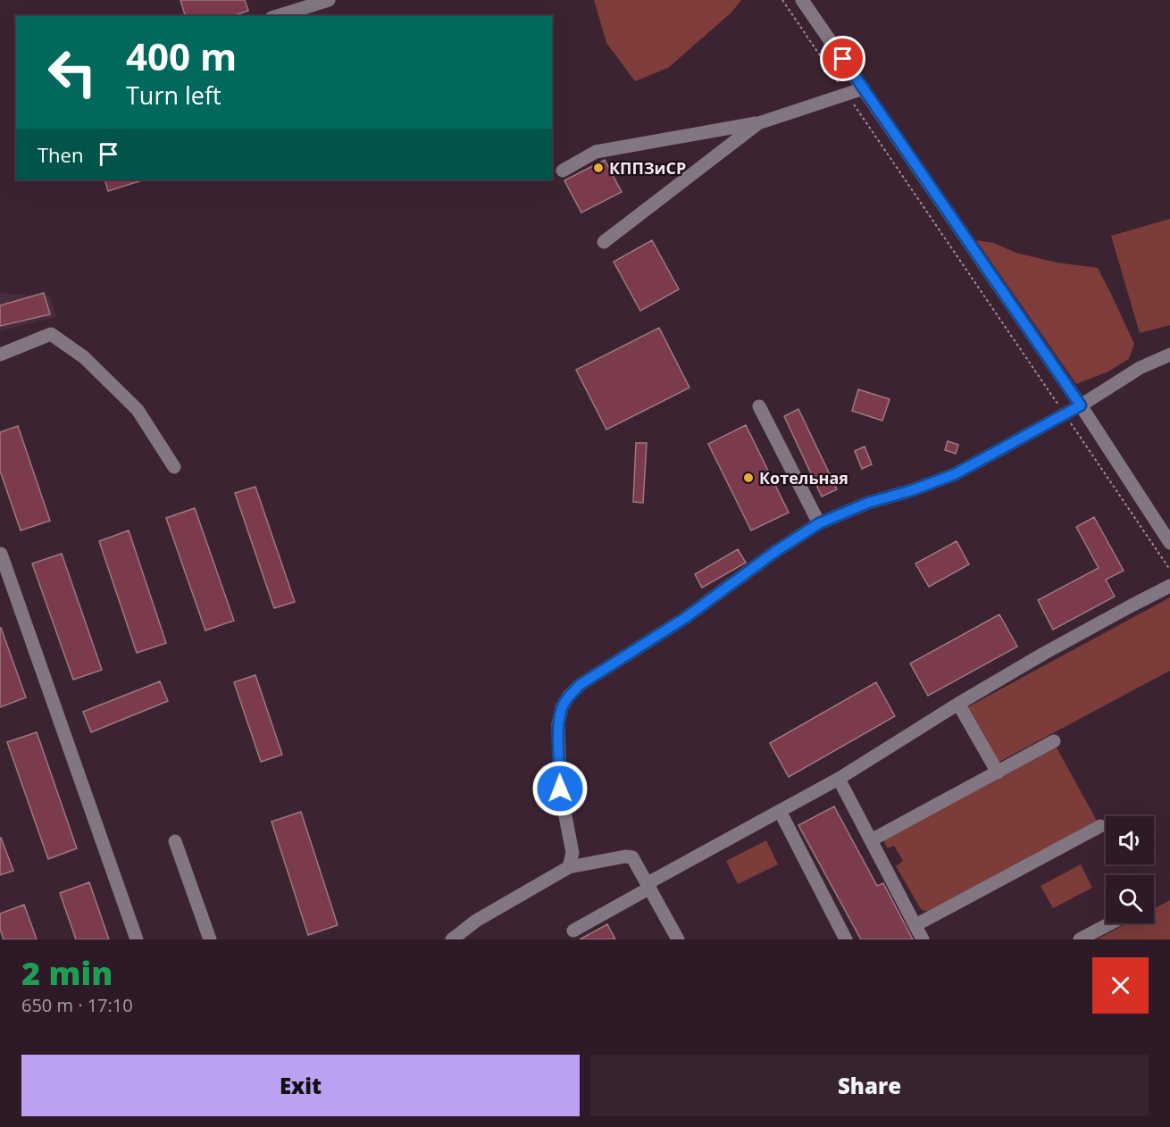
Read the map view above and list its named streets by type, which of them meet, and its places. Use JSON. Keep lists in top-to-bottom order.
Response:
{
  "places": ["КППЗиСР", "Котельная"],
  "page": {
    "turn": ["400 m", "Turn left"],
    "then": "Then",
    "heading": ["2 min", "650 m · 17:10"],
    "buttons": ["Exit", "Share"]
  }
}
